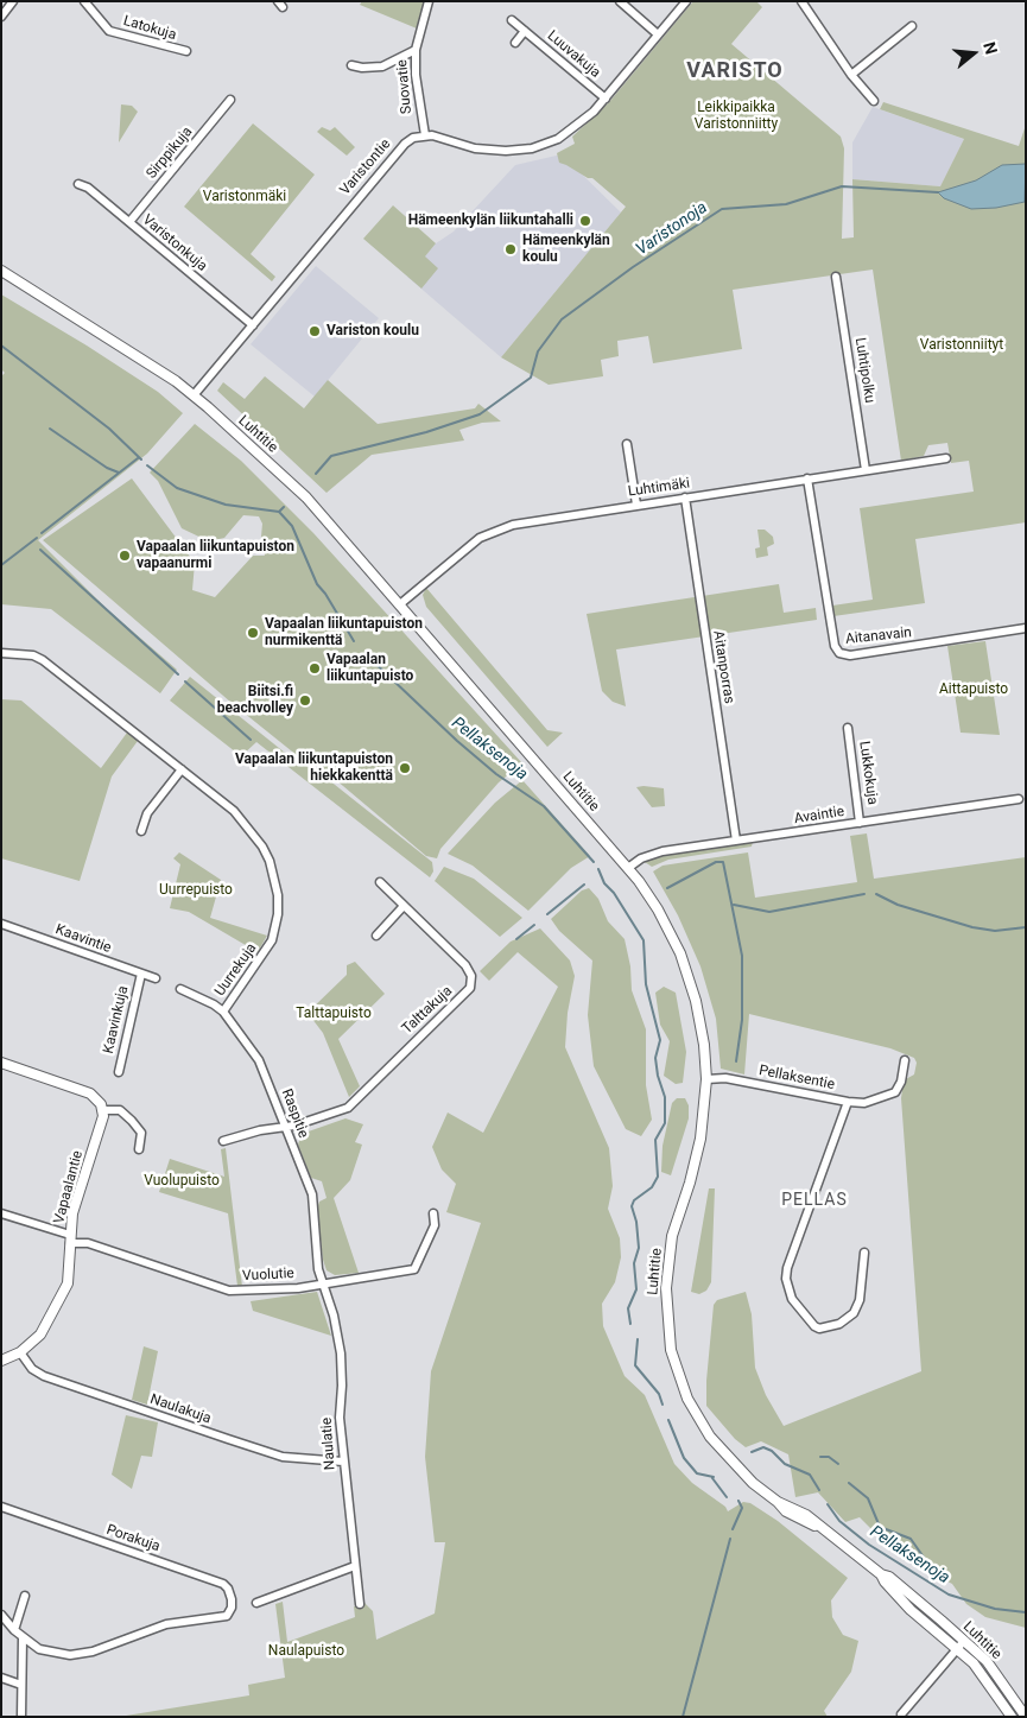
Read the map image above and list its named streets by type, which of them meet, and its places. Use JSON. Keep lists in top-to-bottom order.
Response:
{
  "streets": {
    "street": [
      "Latokuja",
      "Luuvakuja",
      "Suovatie",
      "Sirppikuja",
      "Varistontie",
      "Varistonkuja",
      "Luhtipolku",
      "Luhtitie",
      "Luhtimäki",
      "Aitanavain",
      "Aitanporras",
      "Lukkokuja",
      "Avaintie",
      "Kaavintie",
      "Uurrekuja",
      "Talttakuja",
      "Kaavinkuja",
      "Pellaksentie",
      "Raspitie",
      "Vapaalantie",
      "Vuolutie",
      "Naulakuja",
      "Naulatie",
      "Porakuja"
    ]
  },
  "crossings": [
    ["Suovatie", "Varistontie"],
    ["Sirppikuja", "Varistonkuja"],
    ["Varistontie", "Varistonkuja"],
    ["Varistontie", "Luhtitie"],
    ["Luhtipolku", "Luhtimäki"],
    ["Luhtitie", "Luhtimäki"],
    ["Luhtitie", "Avaintie"],
    ["Luhtitie", "Pellaksentie"],
    ["Luhtimäki", "Aitanavain"],
    ["Luhtimäki", "Aitanporras"],
    ["Aitanporras", "Avaintie"],
    ["Lukkokuja", "Avaintie"],
    ["Kaavintie", "Kaavinkuja"],
    ["Uurrekuja", "Raspitie"],
    ["Talttakuja", "Raspitie"],
    ["Raspitie", "Vuolutie"],
    ["Raspitie", "Naulatie"],
    ["Vapaalantie", "Vuolutie"],
    ["Vapaalantie", "Naulakuja"],
    ["Vuolutie", "Naulatie"],
    ["Naulakuja", "Naulatie"]
  ],
  "districts": ["VARISTO", "PELLAS"],
  "water": ["Varistonoja", "Pellaksenoja"],
  "parks": [
    "Leikkipaikka Varistonniitty",
    "Varistonmäki",
    "Varistonniityt",
    "Aittapuisto",
    "Uurrepuisto",
    "Talttapuisto",
    "Vuolupuisto",
    "Naulapuisto"
  ],
  "places": [
    "Hämeenkylän liikuntahalli",
    "Hämeenkylän koulu",
    "Variston koulu",
    "Vapaalan liikuntapuiston vapaanurmi",
    "Vapaalan liikuntapuiston nurmikenttä",
    "Vapaalan liikuntapuisto",
    "Biitsi.fi beachvolley",
    "Vapaalan liikuntapuiston hiekkakenttä"
  ],
  "north": "right"
}
